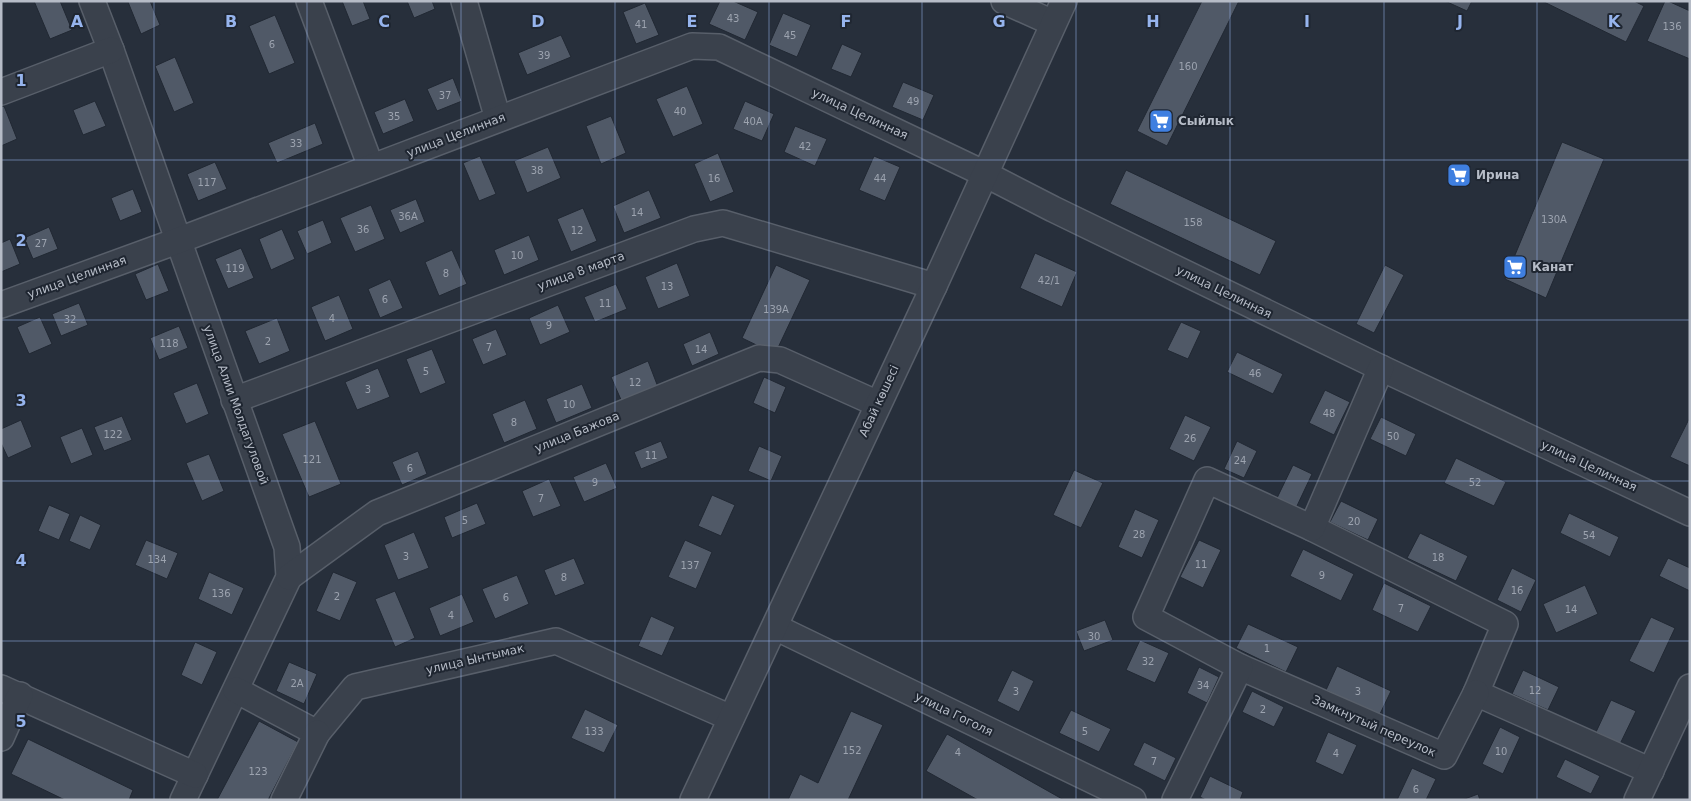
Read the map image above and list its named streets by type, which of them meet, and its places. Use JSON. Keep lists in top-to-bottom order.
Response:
{
  "streets": {
    "street": [
      "улица Целинная",
      "улица 8 марта",
      "Абай көшесі",
      "улица Алии Молдагуловой",
      "улица Бажова",
      "улица Ынтымак",
      "улица Гоголя",
      "Замкнутый переулок"
    ]
  },
  "crossings": [
    ["улица Целинная", "Абай көшесі"],
    ["улица Целинная", "улица Алии Молдагуловой"],
    ["улица 8 марта", "Абай көшесі"],
    ["улица 8 марта", "улица Алии Молдагуловой"],
    ["Абай көшесі", "улица Бажова"],
    ["Абай көшесі", "улица Ынтымак"],
    ["Абай көшесі", "улица Гоголя"],
    ["улица Алии Молдагуловой", "улица Бажова"]
  ],
  "places": {
    "supermarket": ["Сыйлык", "Ирина", "Канат"]
  },
  "house_numbers": [
    "43",
    "41",
    "136",
    "45",
    "6",
    "39",
    "160",
    "37",
    "49",
    "40",
    "35",
    "40А",
    "33",
    "42",
    "38",
    "16",
    "44",
    "117",
    "14",
    "36А",
    "130А",
    "158",
    "36",
    "12",
    "27",
    "10",
    "119",
    "8",
    "42/1",
    "13",
    "6",
    "11",
    "139А",
    "4",
    "32",
    "9",
    "2",
    "118",
    "7",
    "14",
    "5",
    "46",
    "12",
    "3",
    "10",
    "48",
    "8",
    "122",
    "50",
    "26",
    "11",
    "121",
    "24",
    "6",
    "9",
    "52",
    "7",
    "5",
    "20",
    "28",
    "54",
    "3",
    "18",
    "134",
    "11",
    "137",
    "9",
    "8",
    "16",
    "136",
    "2",
    "6",
    "7",
    "14",
    "4",
    "30",
    "1",
    "32",
    "2А",
    "34",
    "12",
    "3",
    "3",
    "2",
    "133",
    "5",
    "152",
    "10",
    "4",
    "4",
    "7",
    "123",
    "6"
  ],
  "grid": {
    "columns": [
      "A",
      "B",
      "C",
      "D",
      "E",
      "F",
      "G",
      "H",
      "I",
      "J",
      "K"
    ],
    "rows": [
      "1",
      "2",
      "3",
      "4",
      "5"
    ]
  }
}
